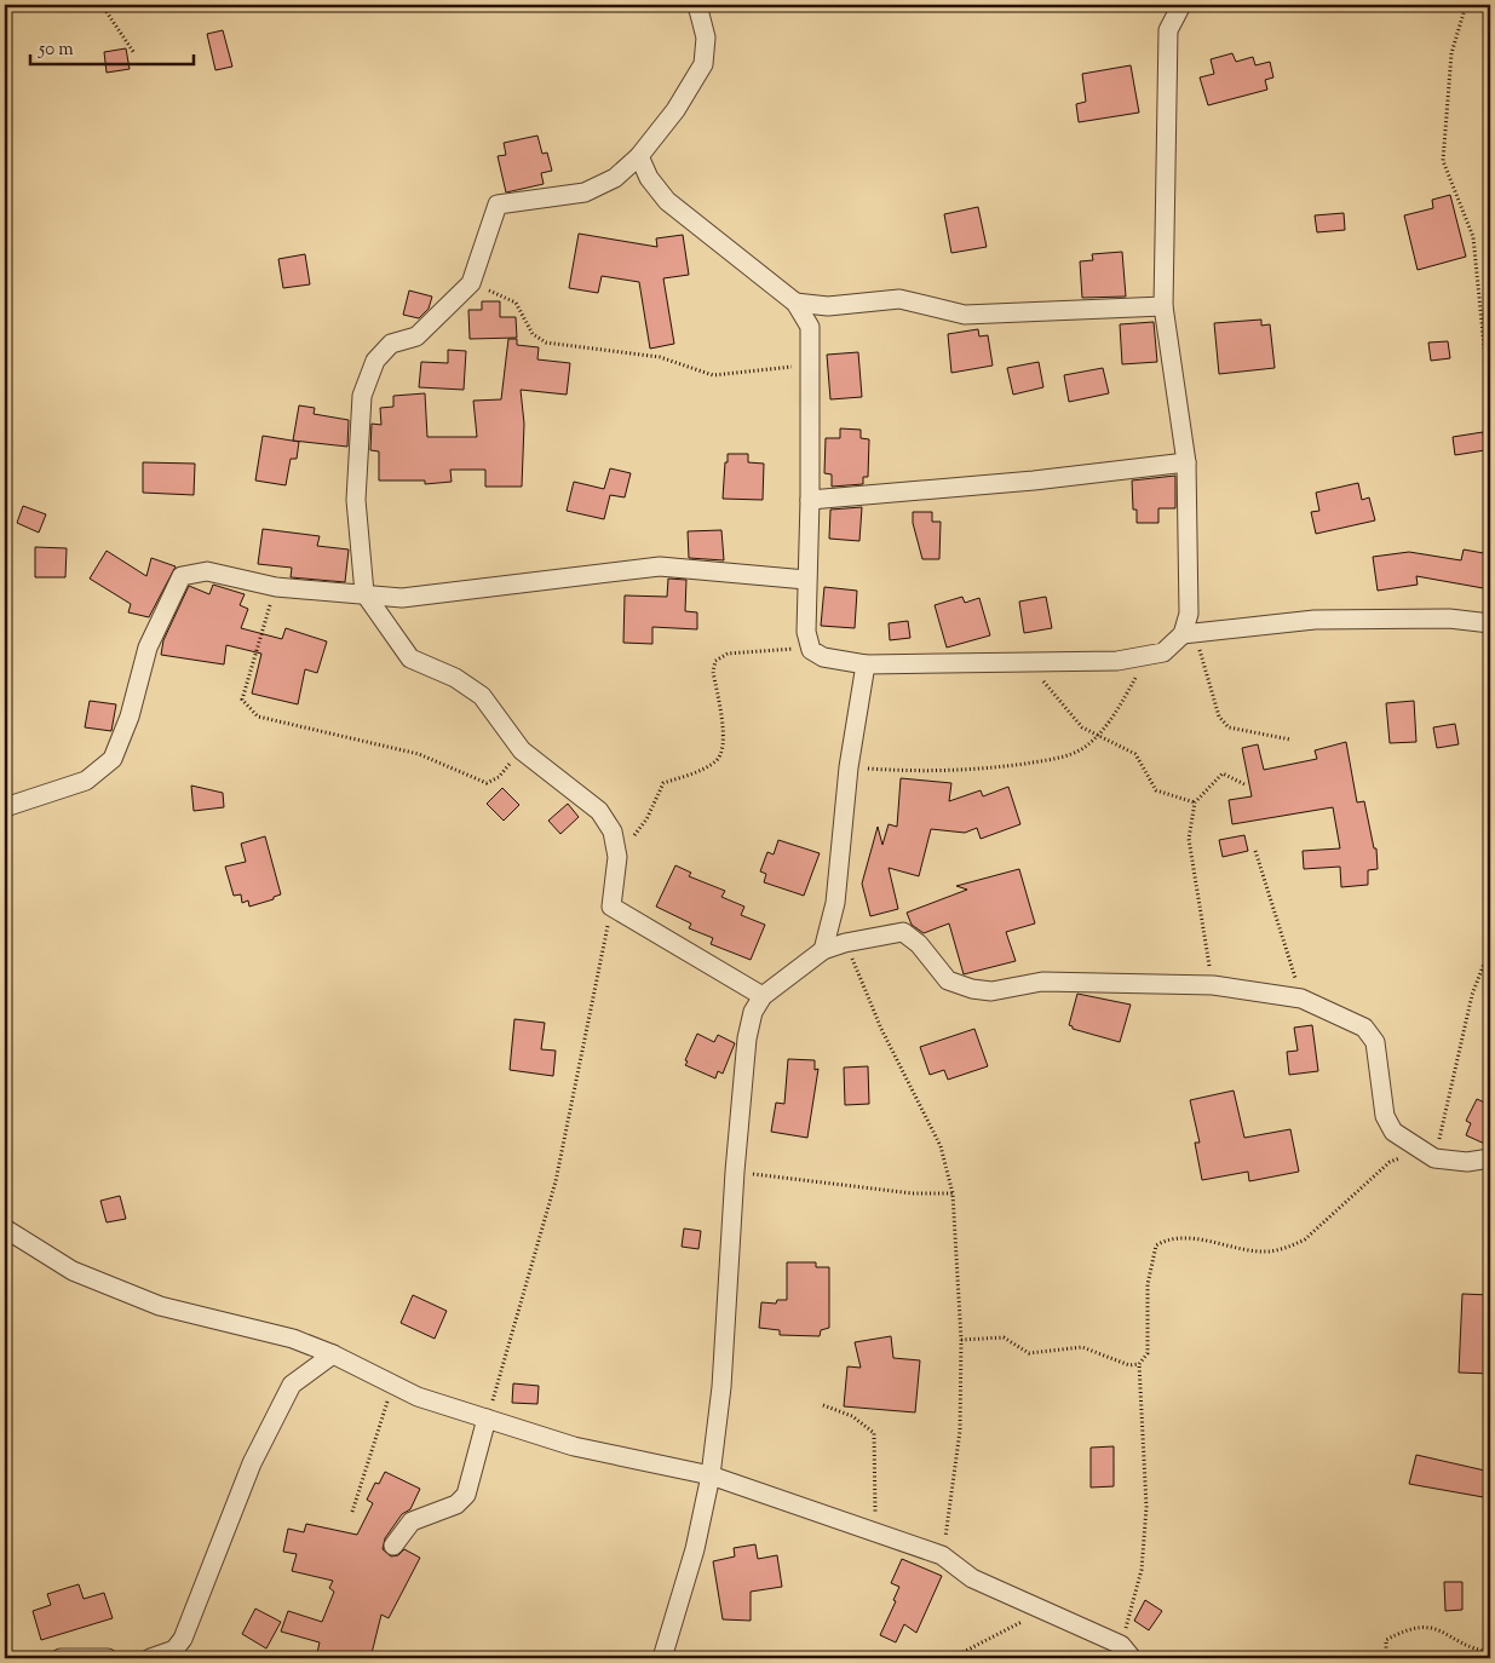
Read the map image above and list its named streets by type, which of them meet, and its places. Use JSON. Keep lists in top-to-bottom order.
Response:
{
  "scale_bar": "50 m"
}
